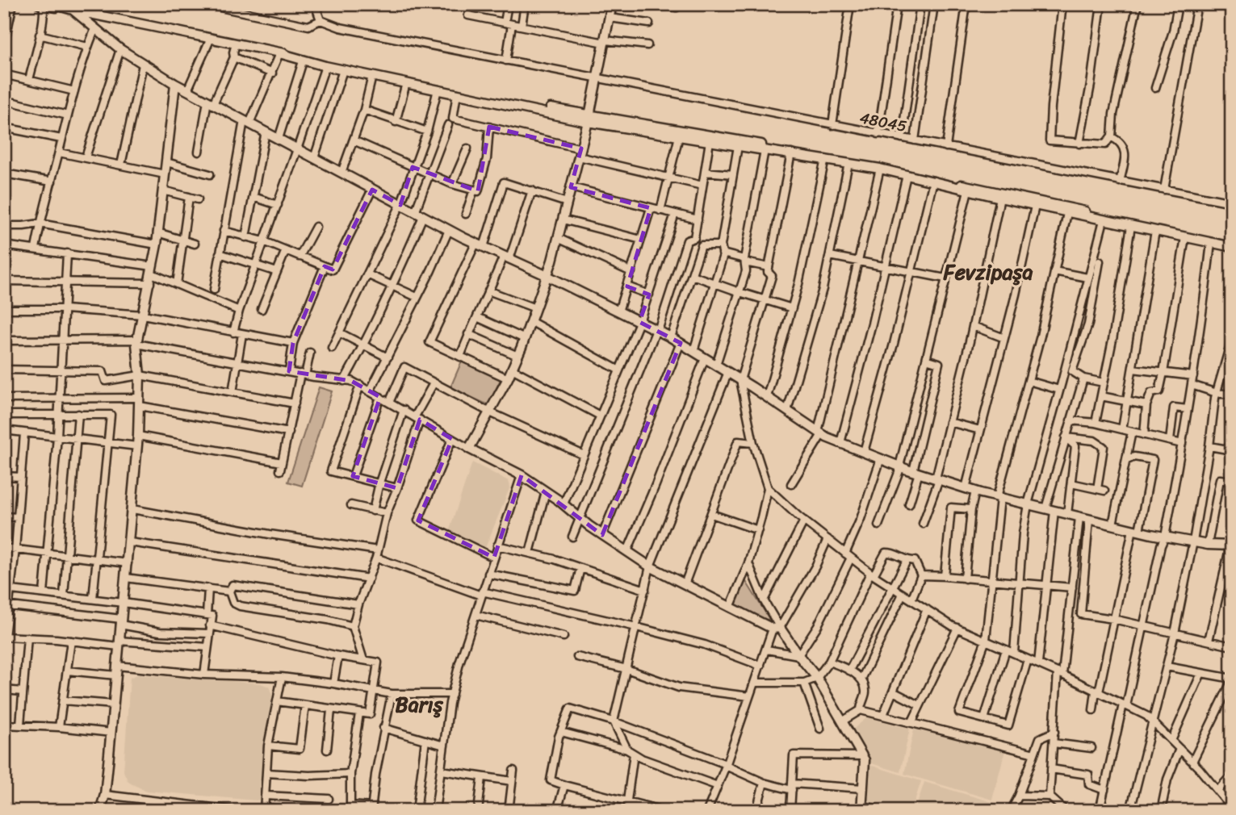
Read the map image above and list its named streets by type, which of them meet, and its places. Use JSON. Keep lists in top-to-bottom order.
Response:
{
  "streets": {
    "street": ["48045"]
  },
  "districts": ["Fevzipaşa", "Barış"]
}
